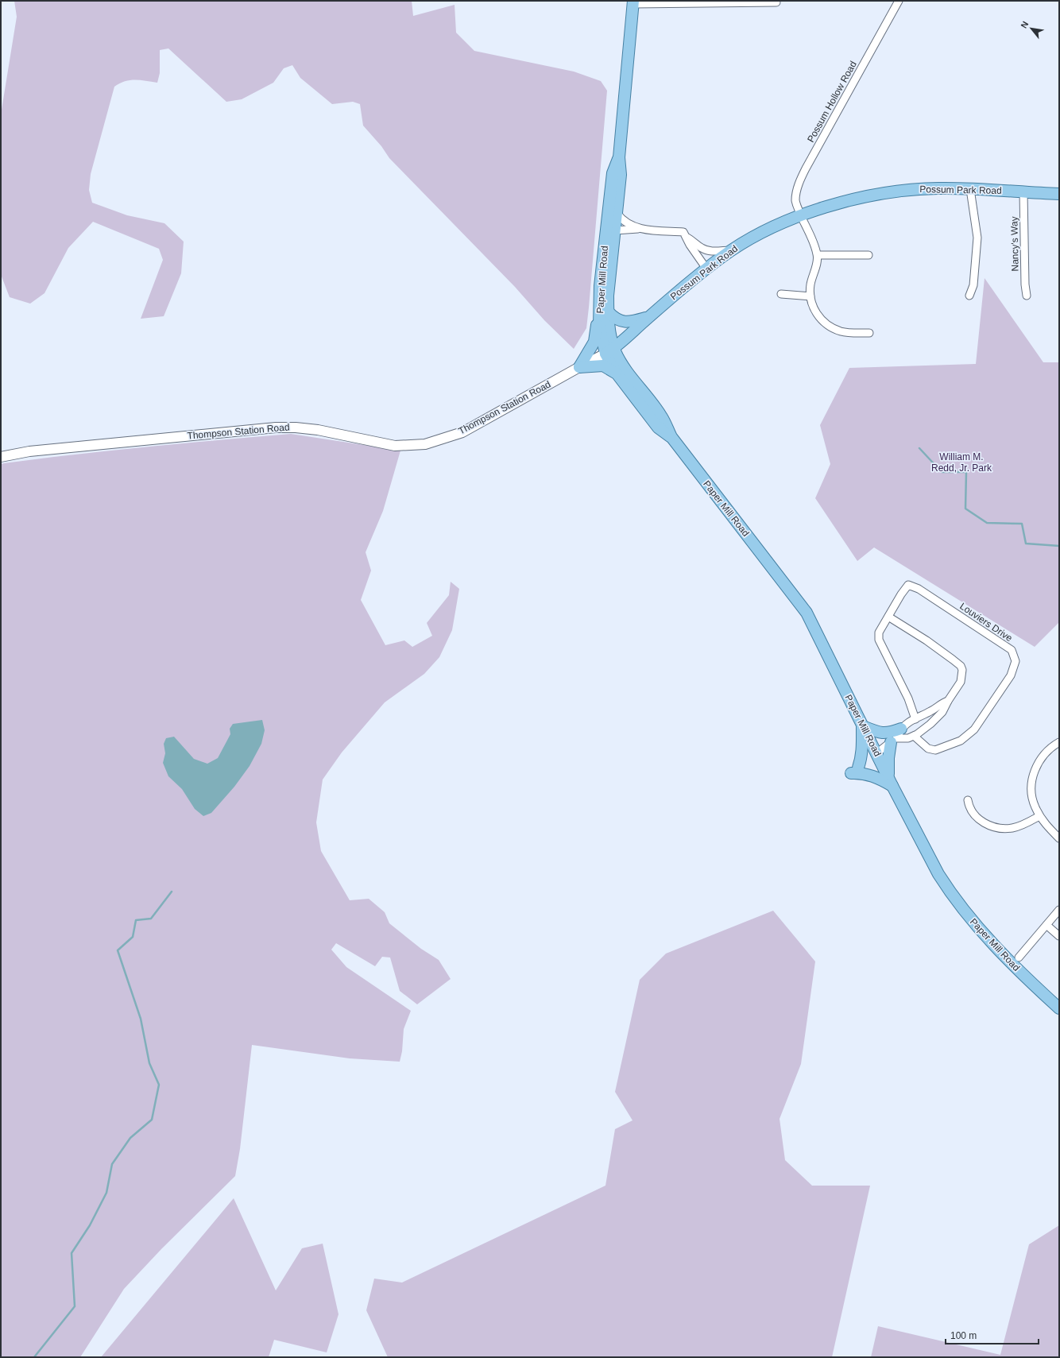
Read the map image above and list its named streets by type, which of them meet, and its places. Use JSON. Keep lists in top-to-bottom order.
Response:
{
  "streets": {
    "main road": ["Possum Park Road", "Paper Mill Road"],
    "street": [
      "Possum Hollow Road",
      "Nancy's Way",
      "Thompson Station Road",
      "Louviers Drive"
    ]
  },
  "crossings": [
    ["Possum Hollow Road", "Possum Park Road"],
    ["Possum Park Road", "Nancy's Way"],
    ["Possum Park Road", "Paper Mill Road"],
    ["Possum Park Road", "Thompson Station Road"],
    ["Paper Mill Road", "Thompson Station Road"]
  ],
  "parks": ["William M. Redd, Jr. Park"],
  "scale_bar": "100 m",
  "north": "top left"
}
